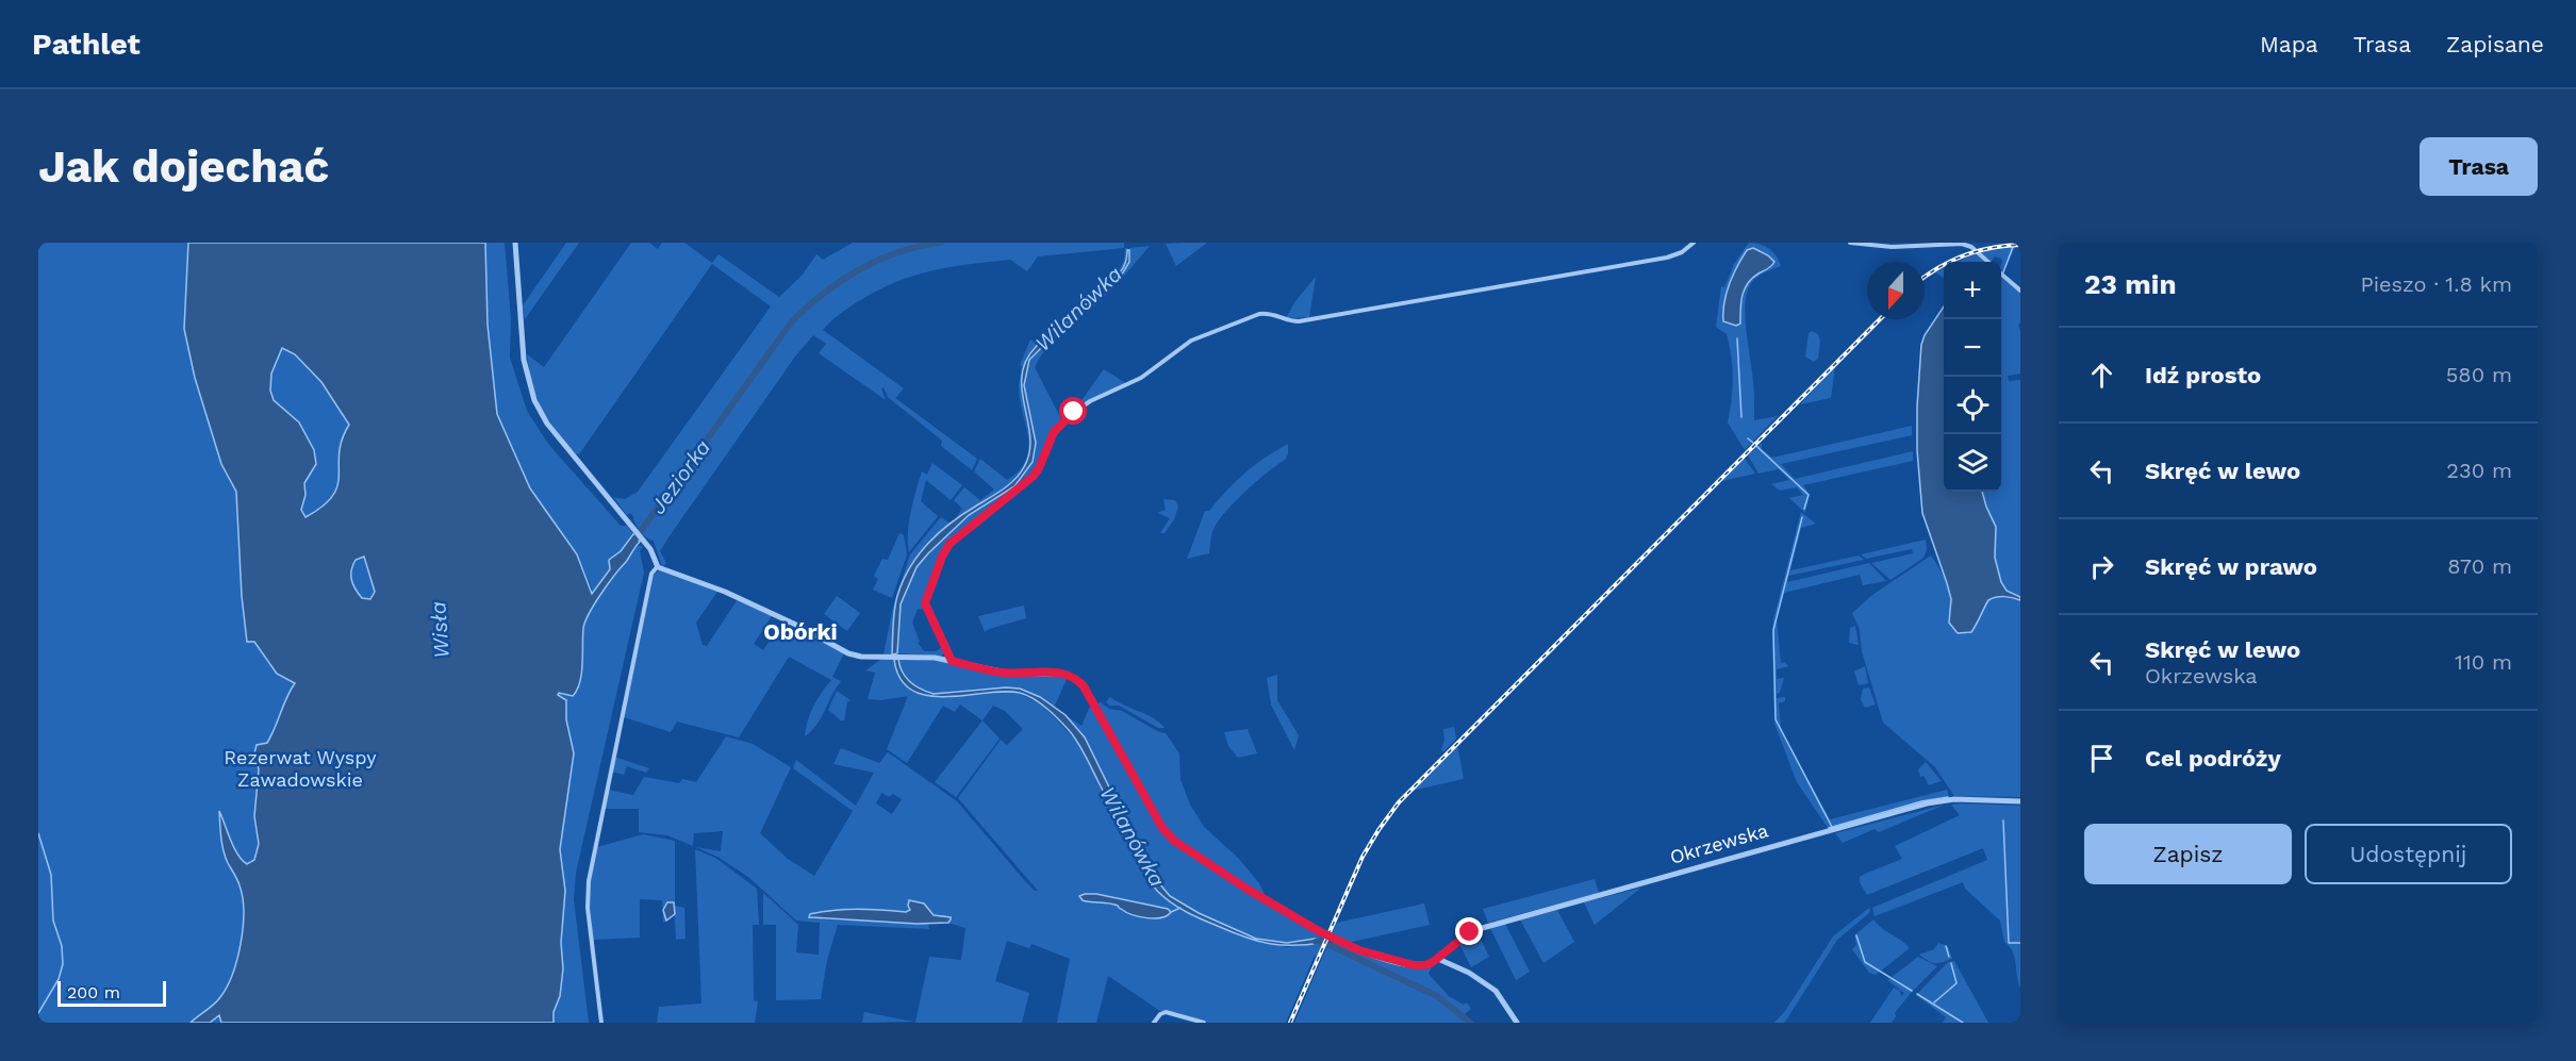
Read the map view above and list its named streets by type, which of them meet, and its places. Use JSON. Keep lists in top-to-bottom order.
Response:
{
  "streets": {
    "street": ["Okrzewska"]
  },
  "districts": ["Obórki"],
  "water": ["Wilanówka", "Jeziorka", "Wisła"],
  "parks": ["Rezerwat Wyspy Zawadowskie"],
  "scale_bar": "200 m",
  "north": "bottom",
  "page": {
    "header": "Pathlet",
    "nav": ["Mapa", "Trasa", "Zapisane"],
    "buttons": [
      "Trasa",
      ["Zapisz", "Udostępnij"]
    ],
    "title": "Jak dojechać",
    "heading": ["23 min", "Pieszo · 1.8 km"],
    "map_buttons": ["+", "−"],
    "list": [
      ["Idź prosto", "580 m"],
      ["Skręć w lewo", "230 m"],
      ["Skręć w prawo", "870 m"],
      ["Skręć w lewo", "Okrzewska", "110 m"],
      "Cel podróży"
    ],
    "scale": "200 m"
  }
}
